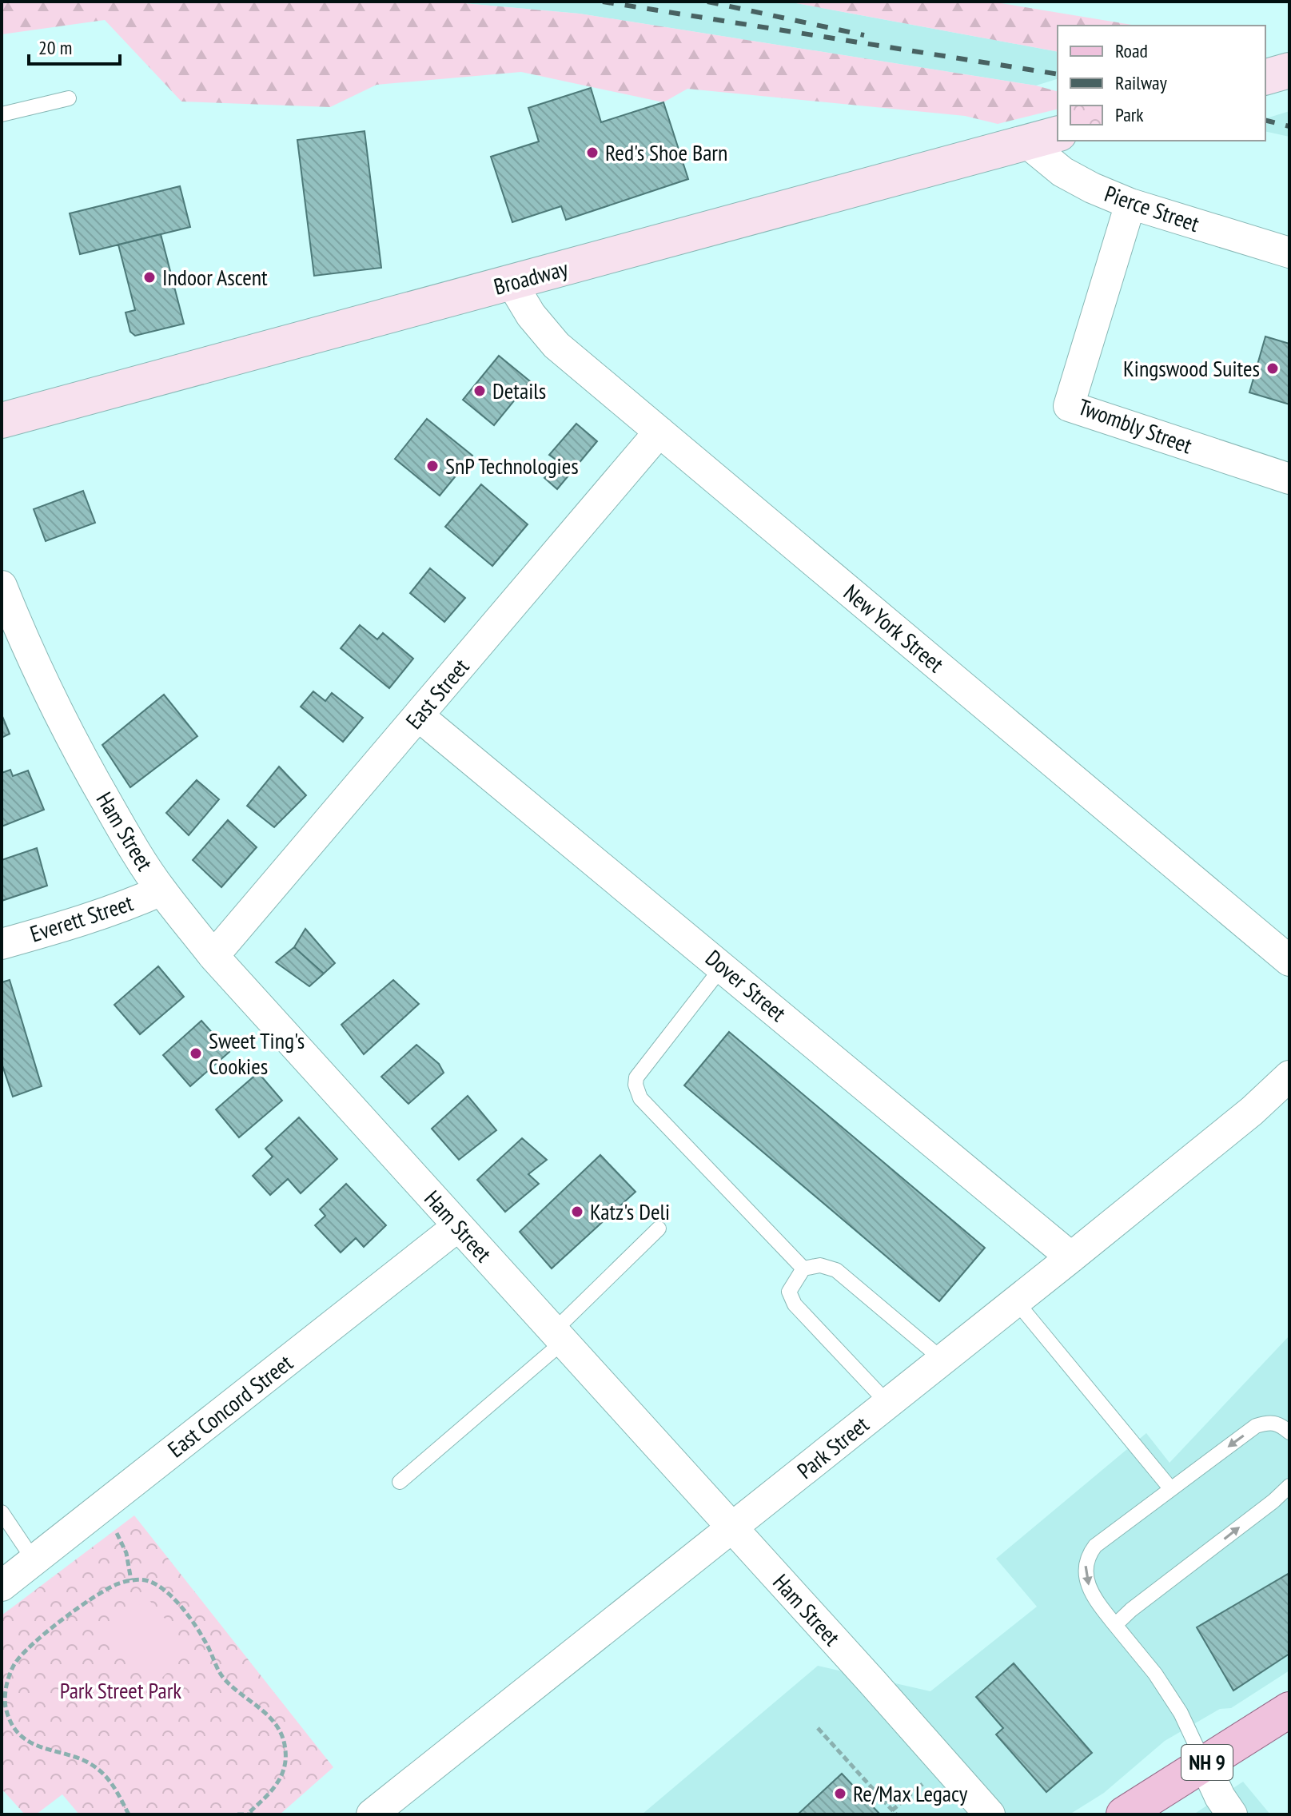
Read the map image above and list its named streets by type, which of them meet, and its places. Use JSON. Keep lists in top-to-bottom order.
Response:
{
  "streets": {
    "main road": ["NH 9"],
    "street": [
      "Pierce Street",
      "Broadway",
      "Twombly Street",
      "New York Street",
      "East Street",
      "Ham Street",
      "Everett Street",
      "Dover Street",
      "East Concord Street",
      "Park Street"
    ]
  },
  "crossings": [
    ["Pierce Street", "Broadway"],
    ["Pierce Street", "Twombly Street"],
    ["Broadway", "New York Street"],
    ["New York Street", "East Street"],
    ["East Street", "Ham Street"],
    ["East Street", "Dover Street"],
    ["Ham Street", "Everett Street"],
    ["Ham Street", "East Concord Street"],
    ["Ham Street", "Park Street"],
    ["Dover Street", "Park Street"]
  ],
  "parks": ["Park Street Park"],
  "places": [
    "Red's Shoe Barn",
    "Indoor Ascent",
    "Kingswood Suites",
    "Details",
    "SnP Technologies",
    "Sweet Ting's Cookies",
    "Katz's Deli",
    "Re/Max Legacy"
  ],
  "legend": ["Road", "Railway", "Park"],
  "scale_bar": "20 m"
}
